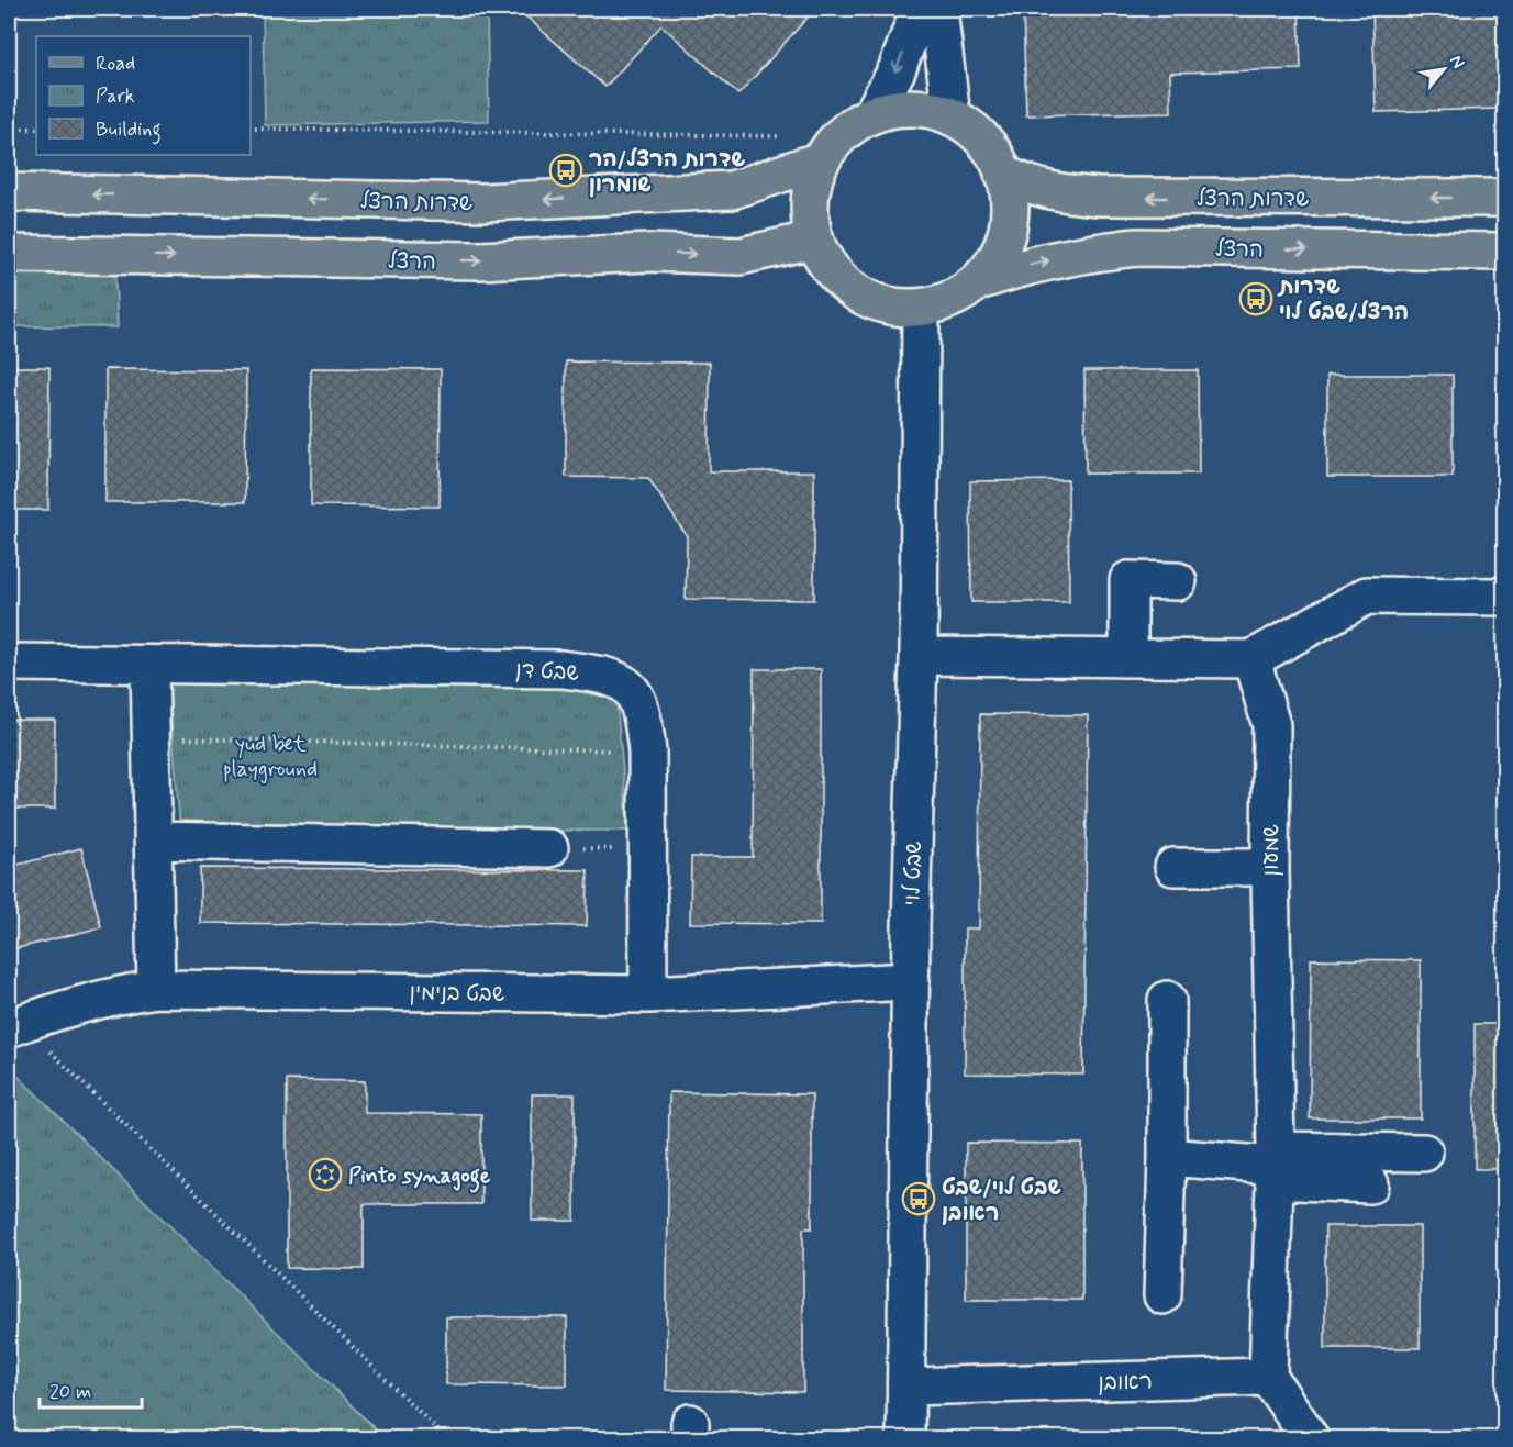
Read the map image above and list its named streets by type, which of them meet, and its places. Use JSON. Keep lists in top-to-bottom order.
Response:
{
  "streets": {
    "main road": ["שדרות הרצל", "הרצל"],
    "street": [
      "שבט דן",
      "שמעון",
      "שבט לוי",
      "שבט בנימין",
      "ראובן"
    ]
  },
  "crossings": [
    ["שדרות הרצל", "הרצל"],
    ["שדרות הרצל", "שבט לוי"],
    ["הרצל", "שבט לוי"],
    ["שבט דן", "שבט בנימין"],
    ["שמעון", "ראובן"],
    ["שבט לוי", "שבט בנימין"],
    ["שבט לוי", "ראובן"]
  ],
  "one_way": ["שדרות הרצל", "הרצל"],
  "parks": ["yud bet playground"],
  "places": {
    "bus stop": ["שדרות הרצל/הר שומרון", "שדרות הרצל/שבט לוי", "שבט לוי/שבט ראובן"],
    "synagogue": ["Pinto synagoge"]
  },
  "legend": ["Road", "Park", "Building"],
  "scale_bar": "20 m",
  "north": "top right"
}
